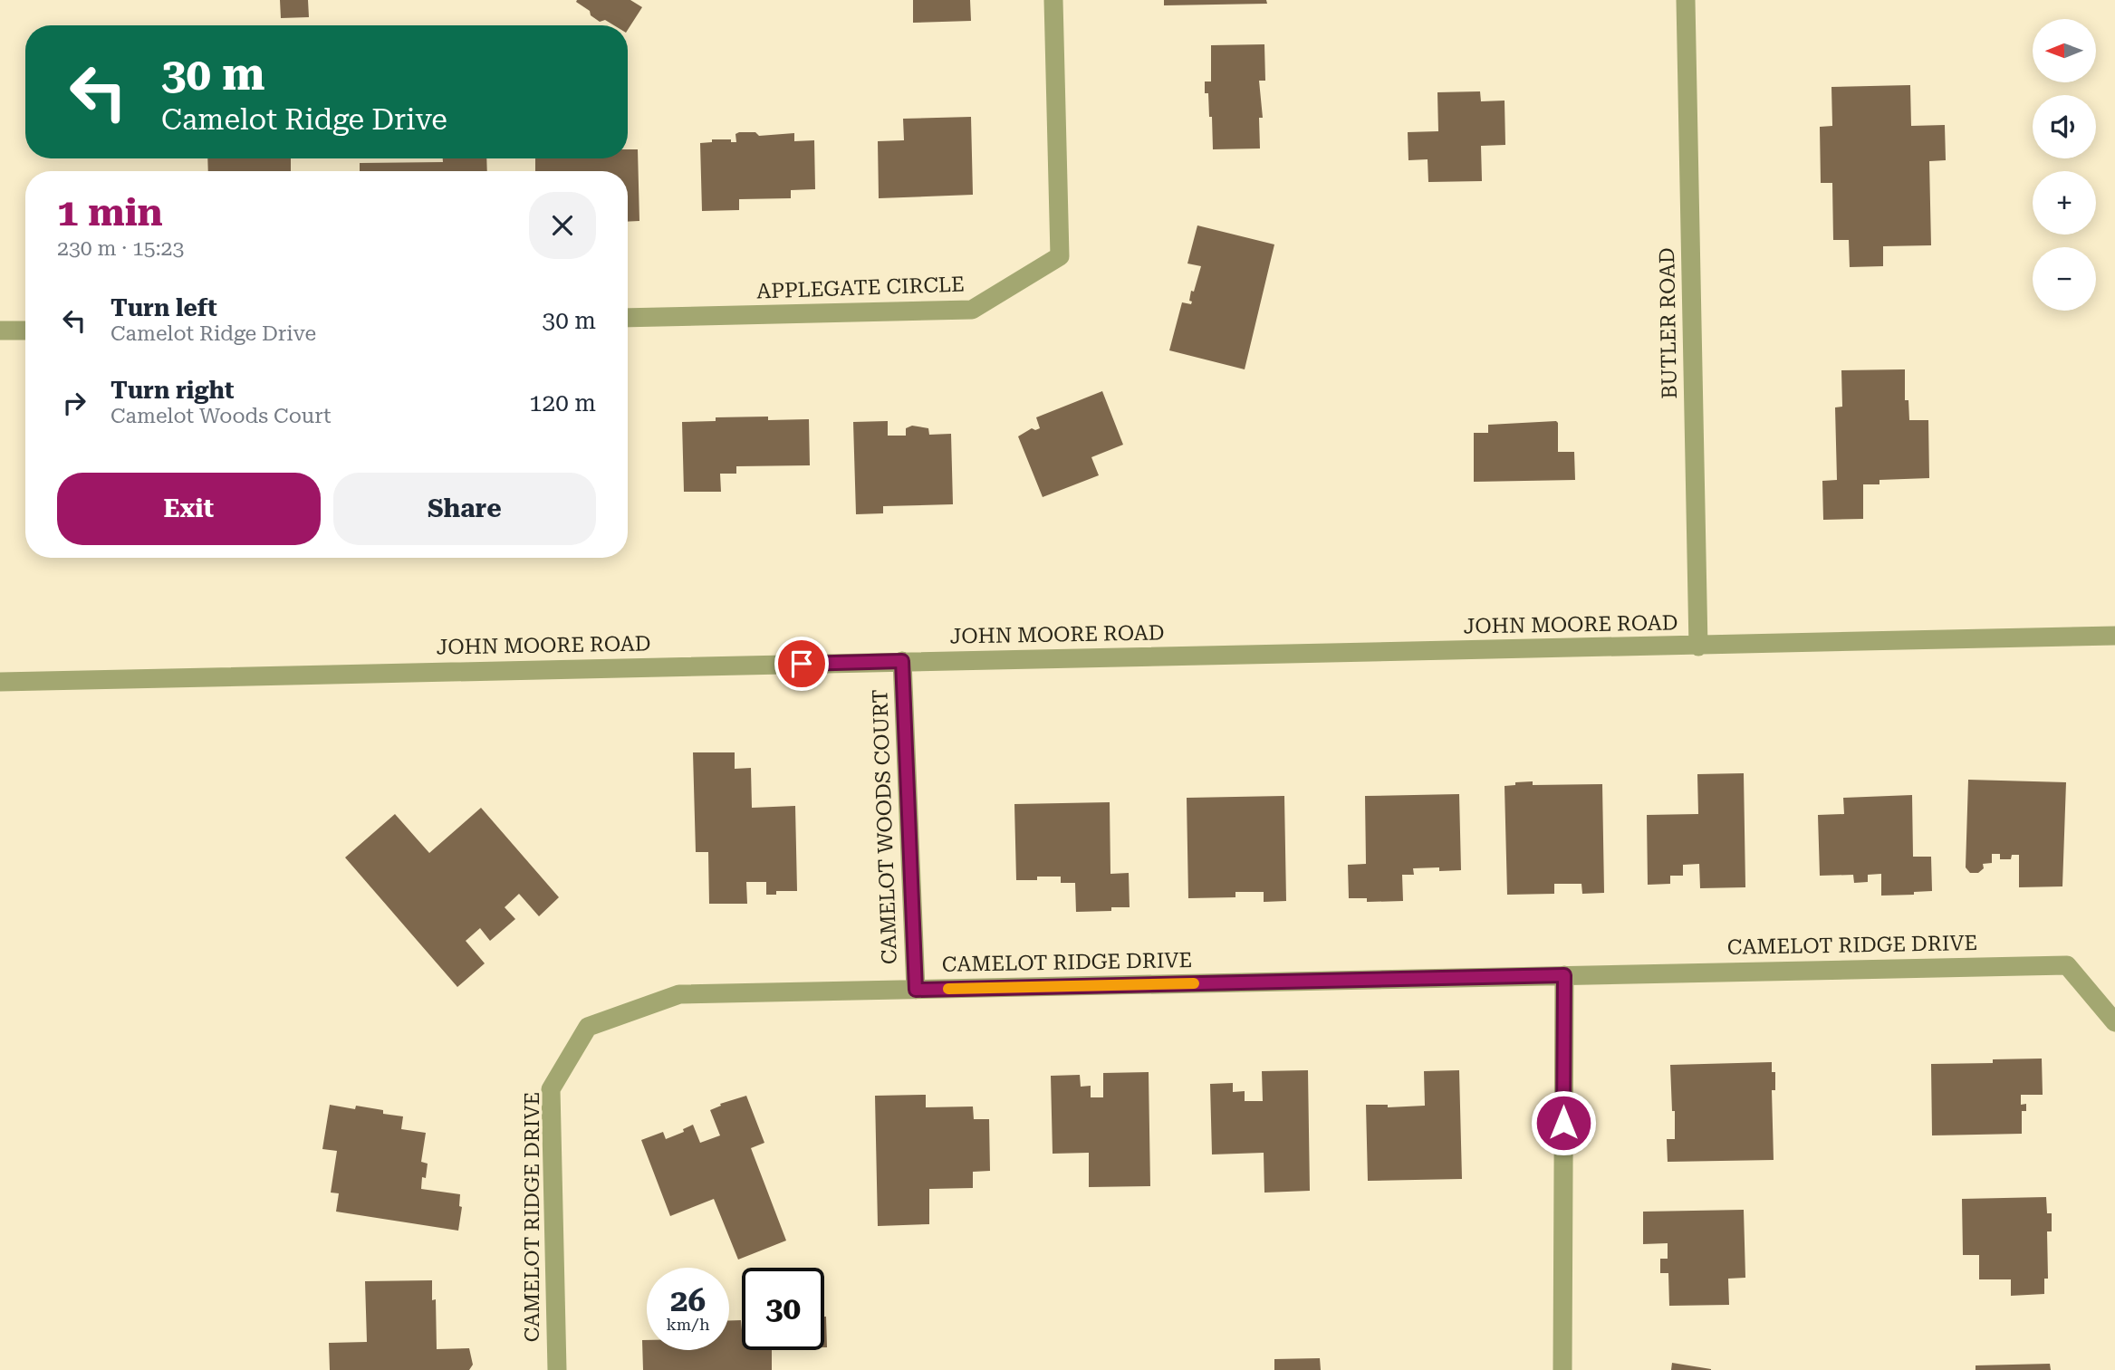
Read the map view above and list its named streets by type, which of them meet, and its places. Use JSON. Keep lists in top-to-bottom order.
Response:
{
  "streets": {
    "street": [
      "APPLEGATE CIRCLE",
      "BUTLER ROAD",
      "JOHN MOORE ROAD",
      "CAMELOT WOODS COURT",
      "CAMELOT RIDGE DRIVE"
    ]
  },
  "crossings": [
    ["BUTLER ROAD", "JOHN MOORE ROAD"],
    ["JOHN MOORE ROAD", "CAMELOT WOODS COURT"],
    ["CAMELOT WOODS COURT", "CAMELOT RIDGE DRIVE"]
  ],
  "north": "left",
  "page": {
    "map_buttons": ["+", "−"],
    "turn": ["30 m", "Camelot Ridge Drive"],
    "heading": ["1 min", "230 m · 15:23"],
    "list": [
      {
        "name": "Turn left",
        "note": "Camelot Ridge Drive",
        "value": "30 m"
      },
      {
        "name": "Turn right",
        "note": "Camelot Woods Court",
        "value": "120 m"
      }
    ],
    "buttons": ["Exit", "Share"],
    "speed": "26 km/h",
    "limit": "30"
  }
}
